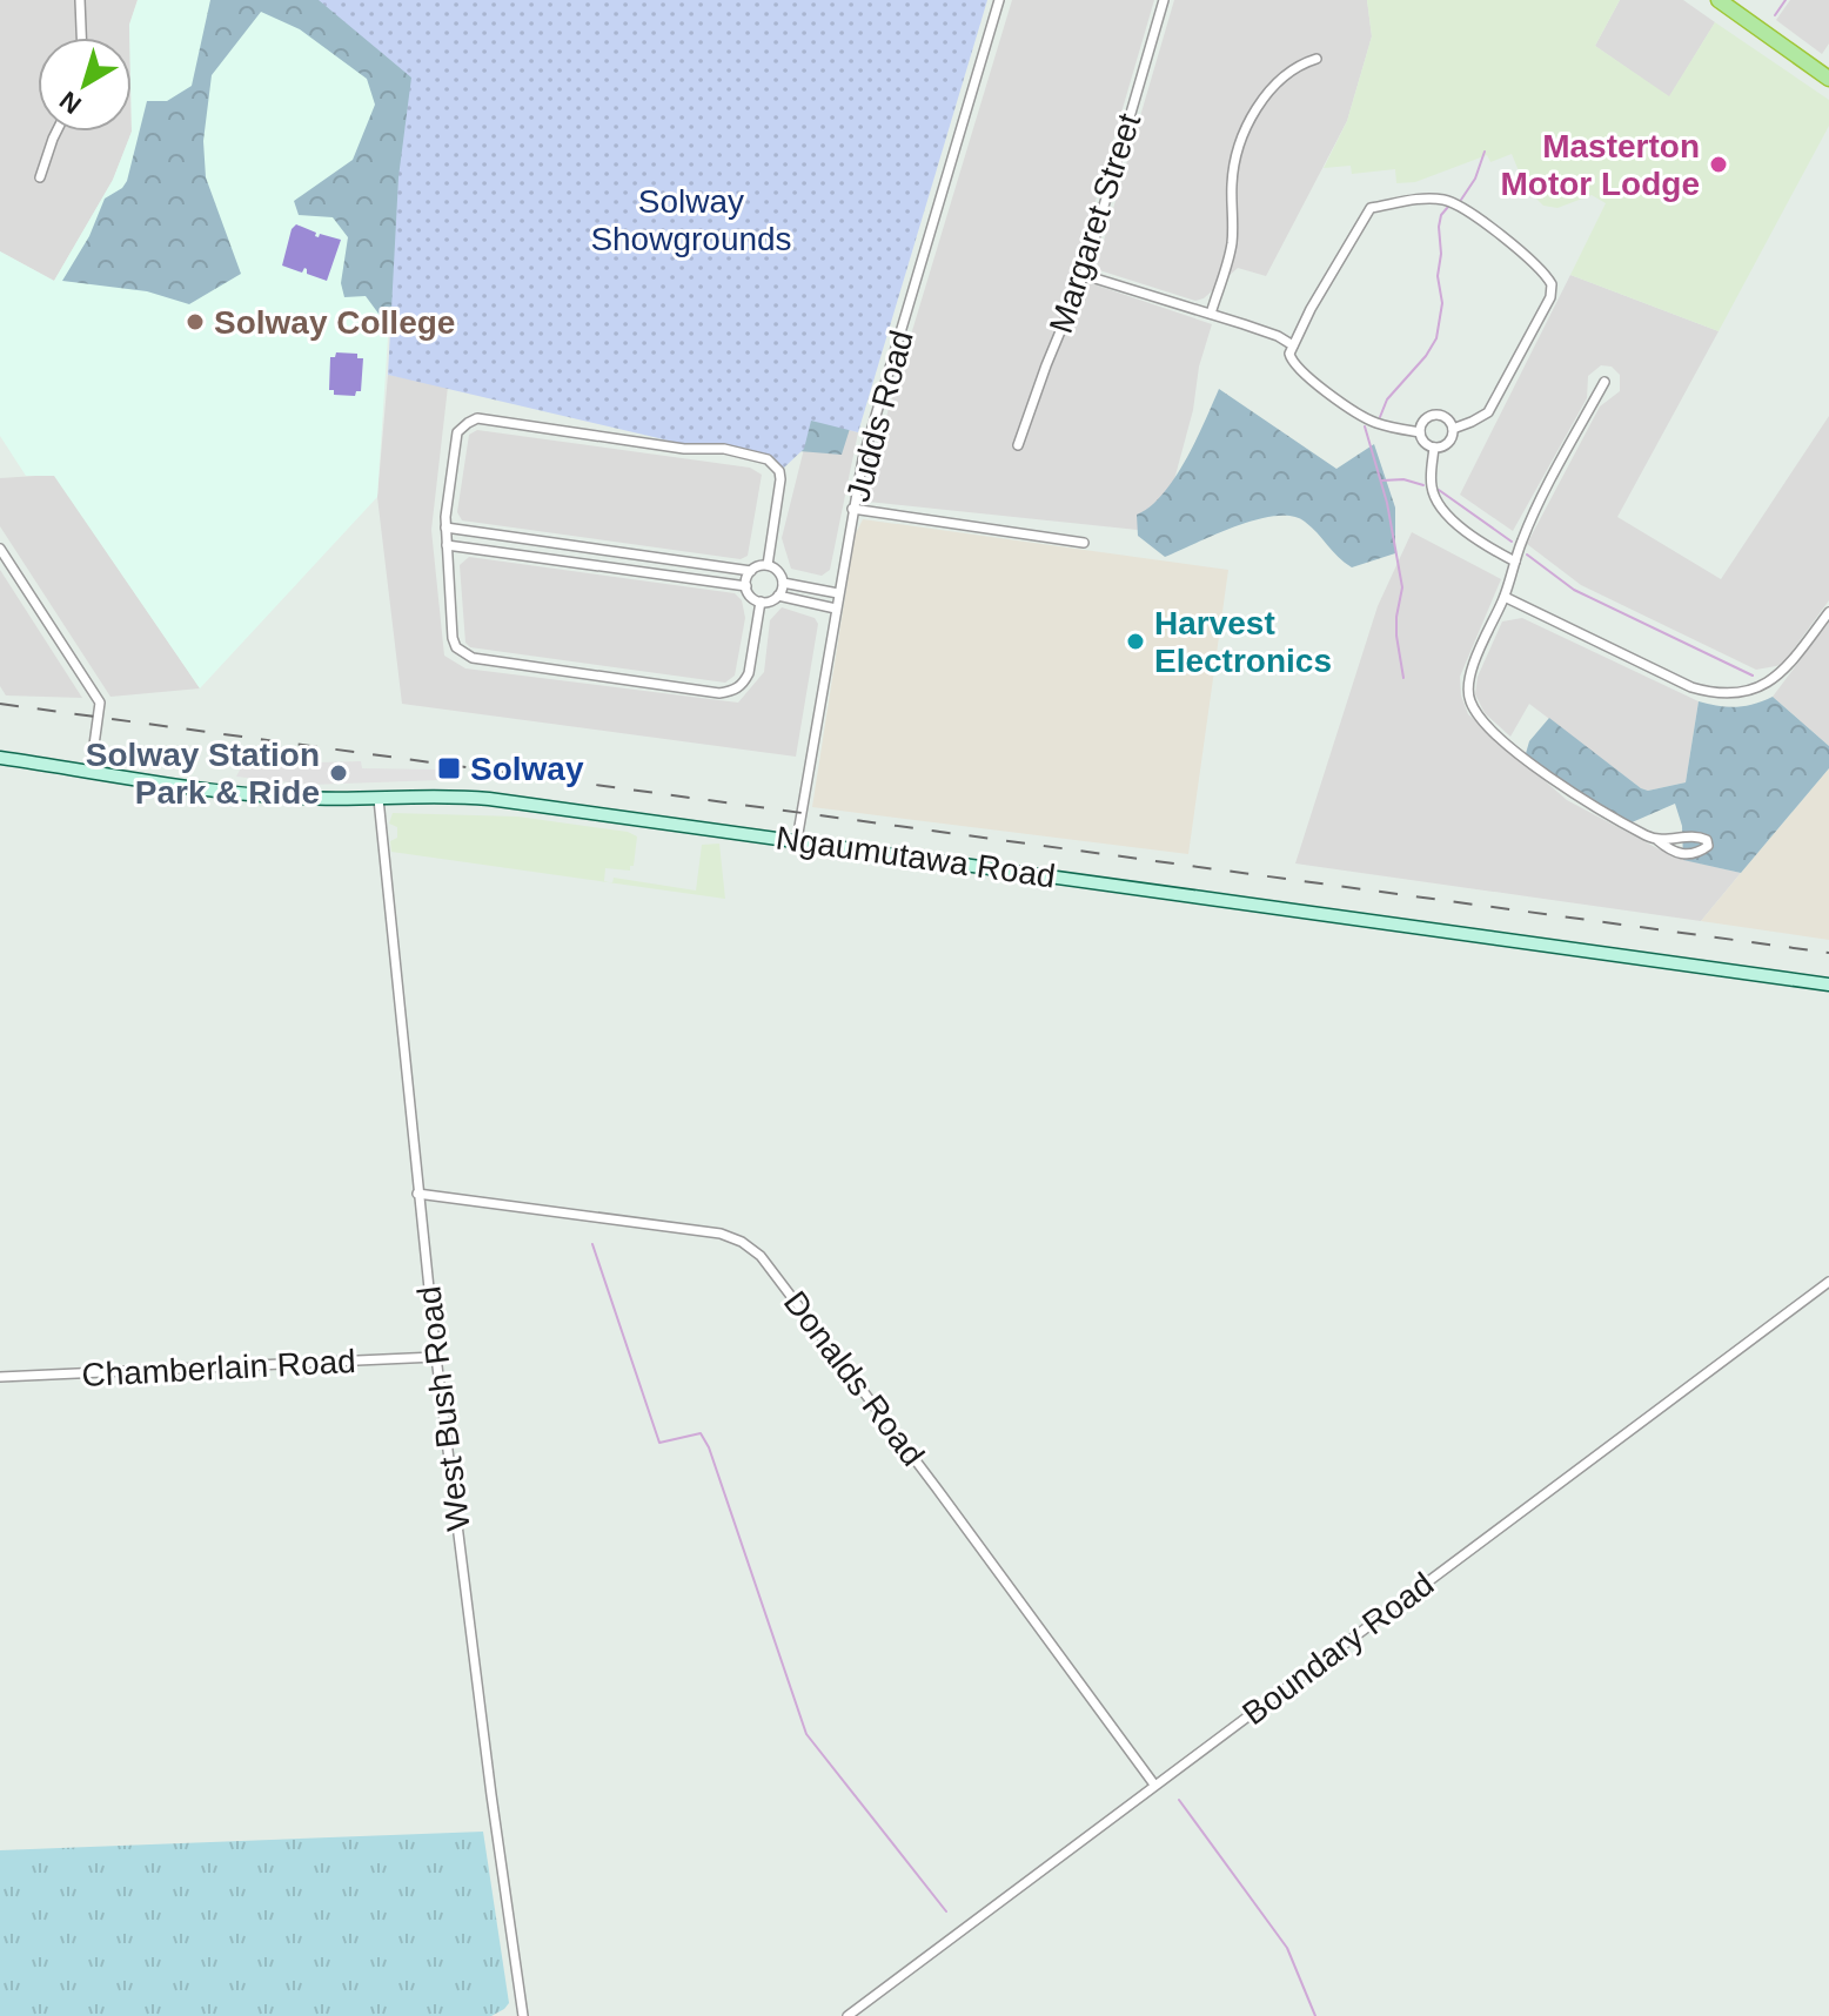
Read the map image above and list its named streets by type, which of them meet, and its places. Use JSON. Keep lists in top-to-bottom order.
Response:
{
  "streets": {
    "main road": ["Ngaumutawa Road"],
    "street": [
      "Margaret Street",
      "Judds Road",
      "Chamberlain Road",
      "Donalds Road",
      "West Bush Road",
      "Boundary Road"
    ]
  },
  "crossings": [
    ["Judds Road", "Ngaumutawa Road"],
    ["Ngaumutawa Road", "West Bush Road"],
    ["Chamberlain Road", "West Bush Road"],
    ["Donalds Road", "West Bush Road"],
    ["Donalds Road", "Boundary Road"]
  ],
  "parks": ["Solway Showgrounds"],
  "places": {
    "other": [
      "Masterton Motor Lodge",
      "Solway College",
      "Harvest Electronics",
      "Solway Station Park & Ride"
    ],
    "transit": ["Solway"]
  },
  "north": "bottom left"
}
